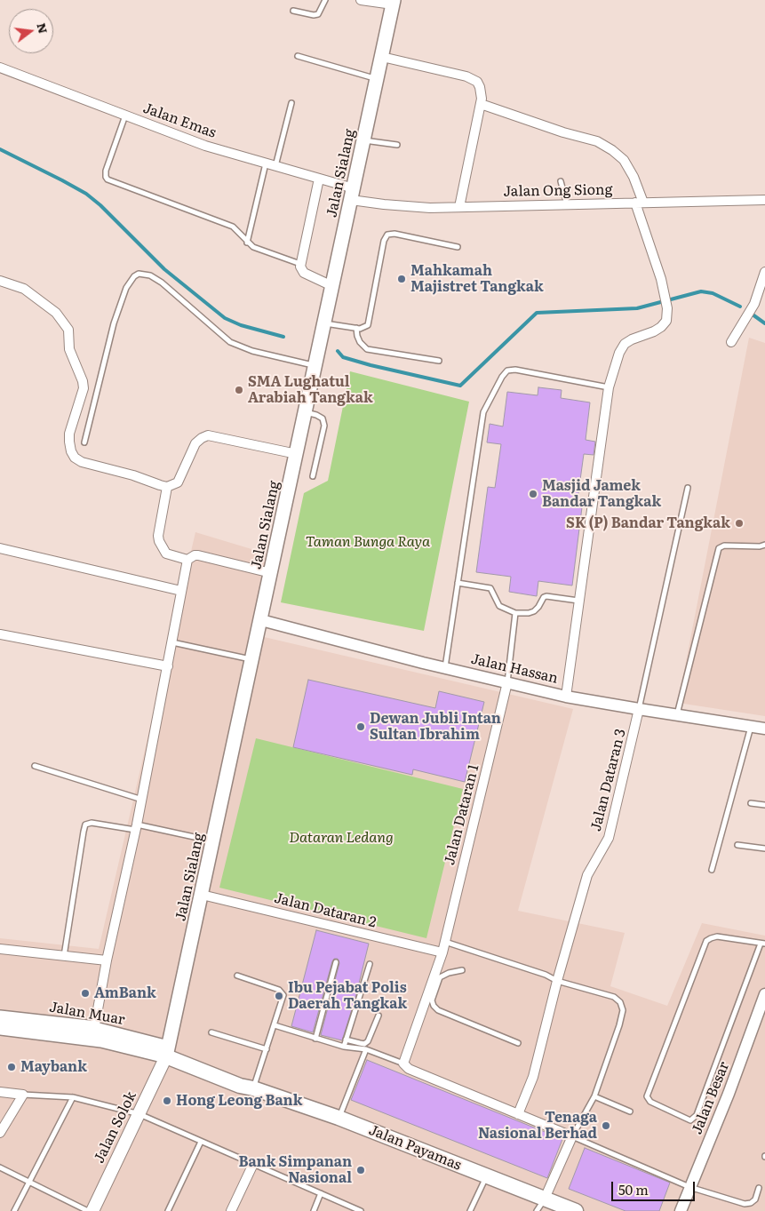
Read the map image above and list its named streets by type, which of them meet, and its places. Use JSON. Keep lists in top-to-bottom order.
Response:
{
  "streets": {
    "highway": ["Jalan Payamas"],
    "main road": ["Jalan Sialang", "Jalan Muar", "Jalan Solok"],
    "street": [
      "Jalan Emas",
      "Jalan Ong Siong",
      "Jalan Hassan",
      "Jalan Dataran 3",
      "Jalan Dataran 1",
      "Jalan Dataran 2",
      "Jalan Besar"
    ]
  },
  "crossings": [
    ["Jalan Emas", "Jalan Sialang"],
    ["Jalan Emas", "Jalan Ong Siong"],
    ["Jalan Sialang", "Jalan Ong Siong"],
    ["Jalan Sialang", "Jalan Hassan"],
    ["Jalan Sialang", "Jalan Dataran 2"],
    ["Jalan Sialang", "Jalan Muar"],
    ["Jalan Sialang", "Jalan Solok"],
    ["Jalan Sialang", "Jalan Payamas"],
    ["Jalan Hassan", "Jalan Dataran 3"],
    ["Jalan Hassan", "Jalan Dataran 1"],
    ["Jalan Dataran 1", "Jalan Dataran 2"],
    ["Jalan Muar", "Jalan Solok"],
    ["Jalan Muar", "Jalan Payamas"],
    ["Jalan Solok", "Jalan Payamas"]
  ],
  "parks": ["Taman Bunga Raya", "Dataran Ledang"],
  "places": [
    "Mahkamah Majistret Tangkak",
    "SMA Lughatul Arabiah Tangkak",
    "Masjid Jamek Bandar Tangkak",
    "SK (P) Bandar Tangkak",
    "Dewan Jubli Intan Sultan Ibrahim",
    "AmBank",
    "Ibu Pejabat Polis Daerah Tangkak",
    "Maybank",
    "Hong Leong Bank",
    "Tenaga Nasional Berhad",
    "Bank Simpanan Nasional"
  ],
  "scale_bar": "50 m",
  "north": "right"
}
